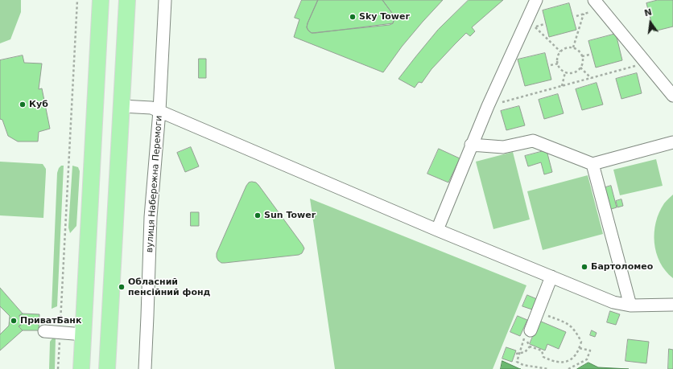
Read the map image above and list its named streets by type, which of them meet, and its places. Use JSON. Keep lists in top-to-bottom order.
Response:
{
  "streets": {
    "street": ["вулиця Набережна Перемоги"]
  },
  "places": [
    "Sky Tower",
    "Куб",
    "Sun Tower",
    "Бартоломео",
    "Обласний пенсійний фонд",
    "ПриватБанк"
  ],
  "north": "top"
}
